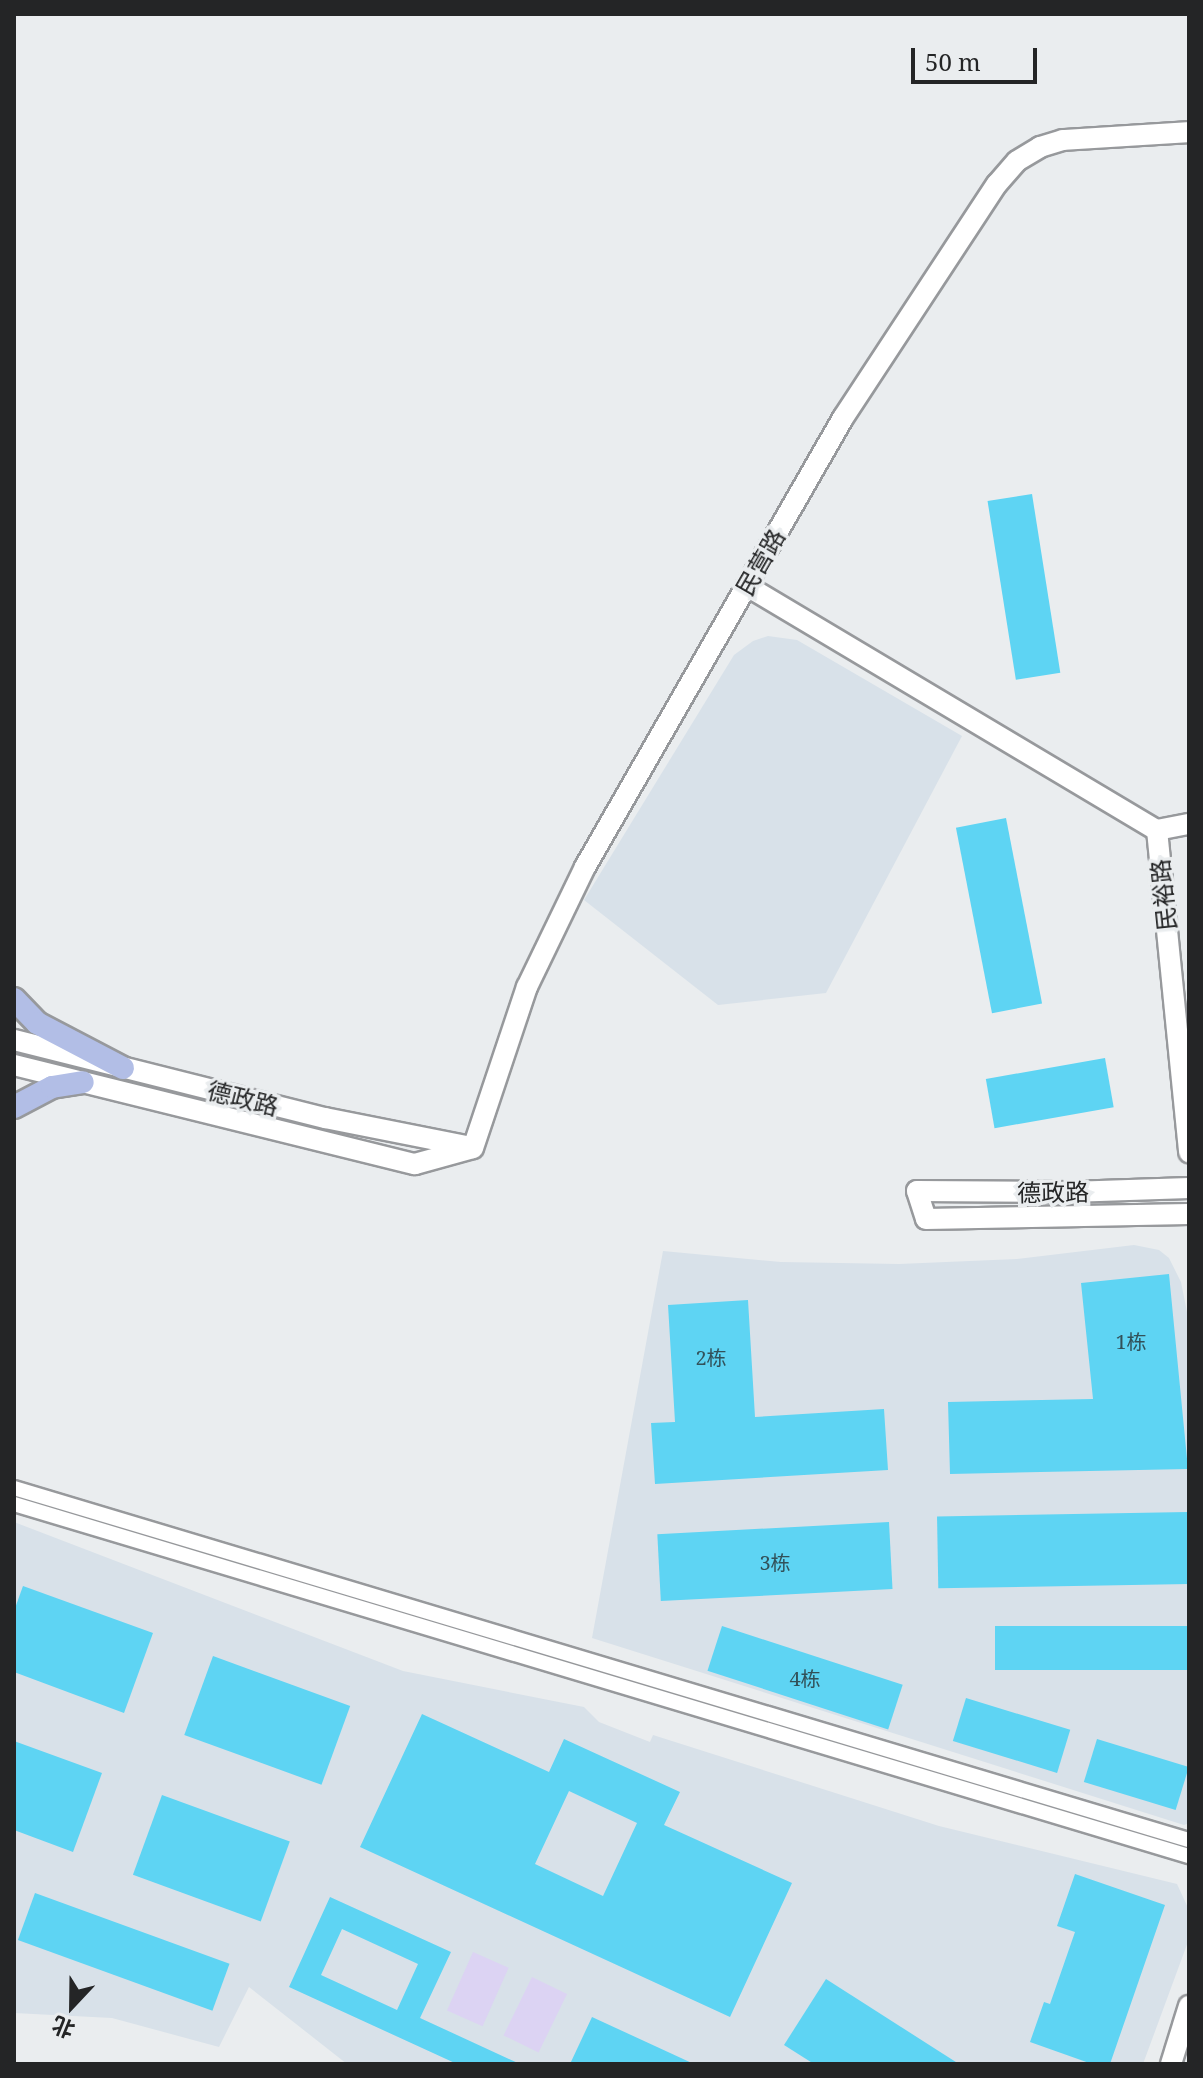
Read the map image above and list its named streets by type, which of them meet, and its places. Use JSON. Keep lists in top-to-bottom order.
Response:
{
  "streets": {
    "street": ["民营路", "民裕路", "德政路"]
  },
  "crossings": [
    ["民营路", "德政路"]
  ],
  "house_numbers": [
    "1栋",
    "2栋",
    "3栋",
    "4栋"
  ],
  "scale_bar": "50 m",
  "north": "bottom"
}
